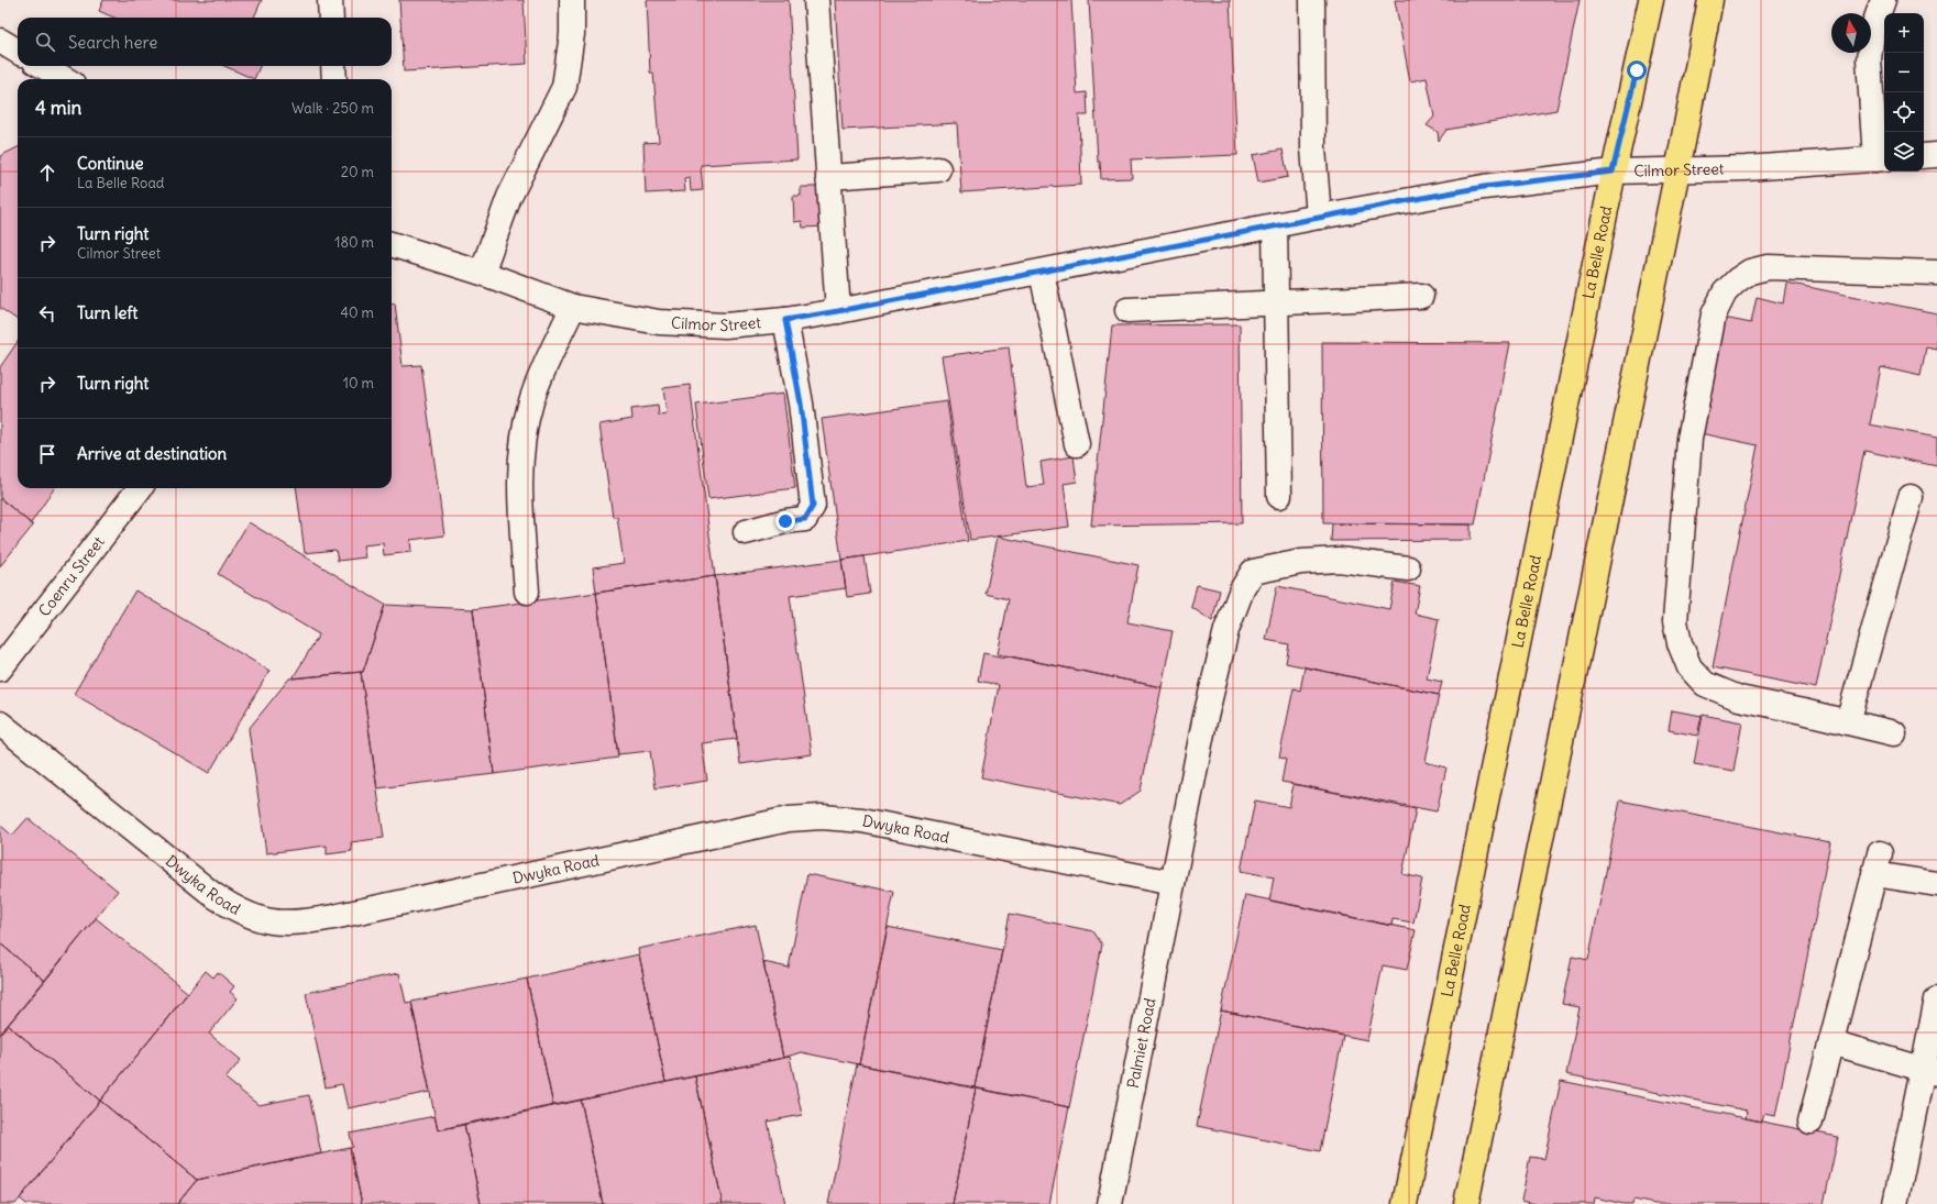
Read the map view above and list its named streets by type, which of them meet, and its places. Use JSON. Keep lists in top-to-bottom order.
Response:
{
  "streets": {
    "main road": ["La Belle Road"],
    "street": [
      "Cilmor Street",
      "Coenru Street",
      "Dwyka Road",
      "Palmiet Road"
    ]
  },
  "crossings": [
    ["Cilmor Street", "La Belle Road"],
    ["Dwyka Road", "Palmiet Road"]
  ],
  "north": "top",
  "page": {
    "map_buttons": ["+", "−"],
    "search": "Search here",
    "heading": ["4 min", "Walk · 250 m"],
    "list": [
      ["Continue", "La Belle Road", "20 m"],
      ["Turn right", "Cilmor Street", "180 m"],
      ["Turn left", "40 m"],
      ["Turn right", "10 m"],
      "Arrive at destination"
    ]
  }
}
